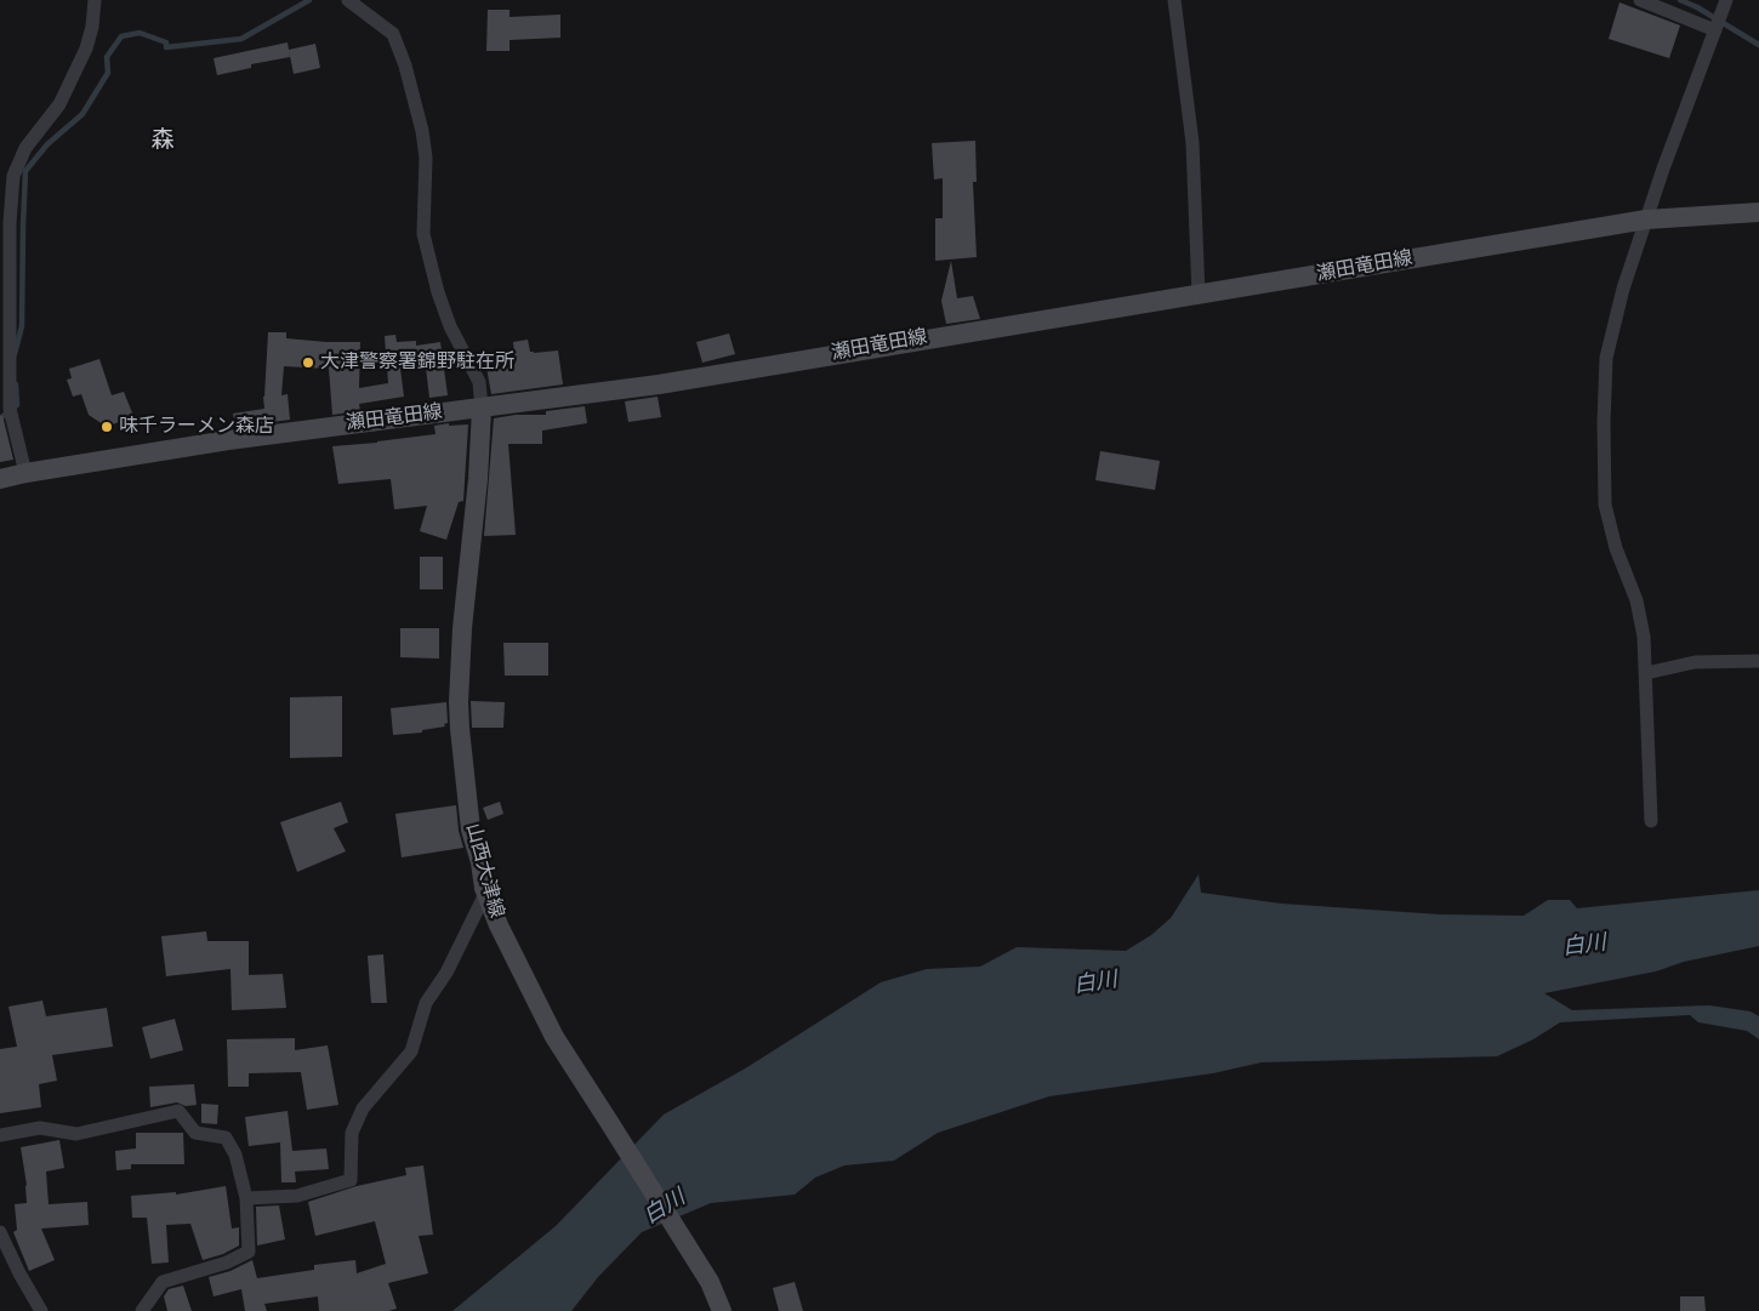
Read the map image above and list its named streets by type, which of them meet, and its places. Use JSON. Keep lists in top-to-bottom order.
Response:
{
  "streets": {
    "main road": ["瀬田竜田線", "山西大津線"]
  },
  "crossings": [
    ["瀬田竜田線", "山西大津線"]
  ],
  "districts": ["森"],
  "water": ["白川"],
  "places": ["大津警察署錦野駐在所", "味千ラーメン森店"]
}
